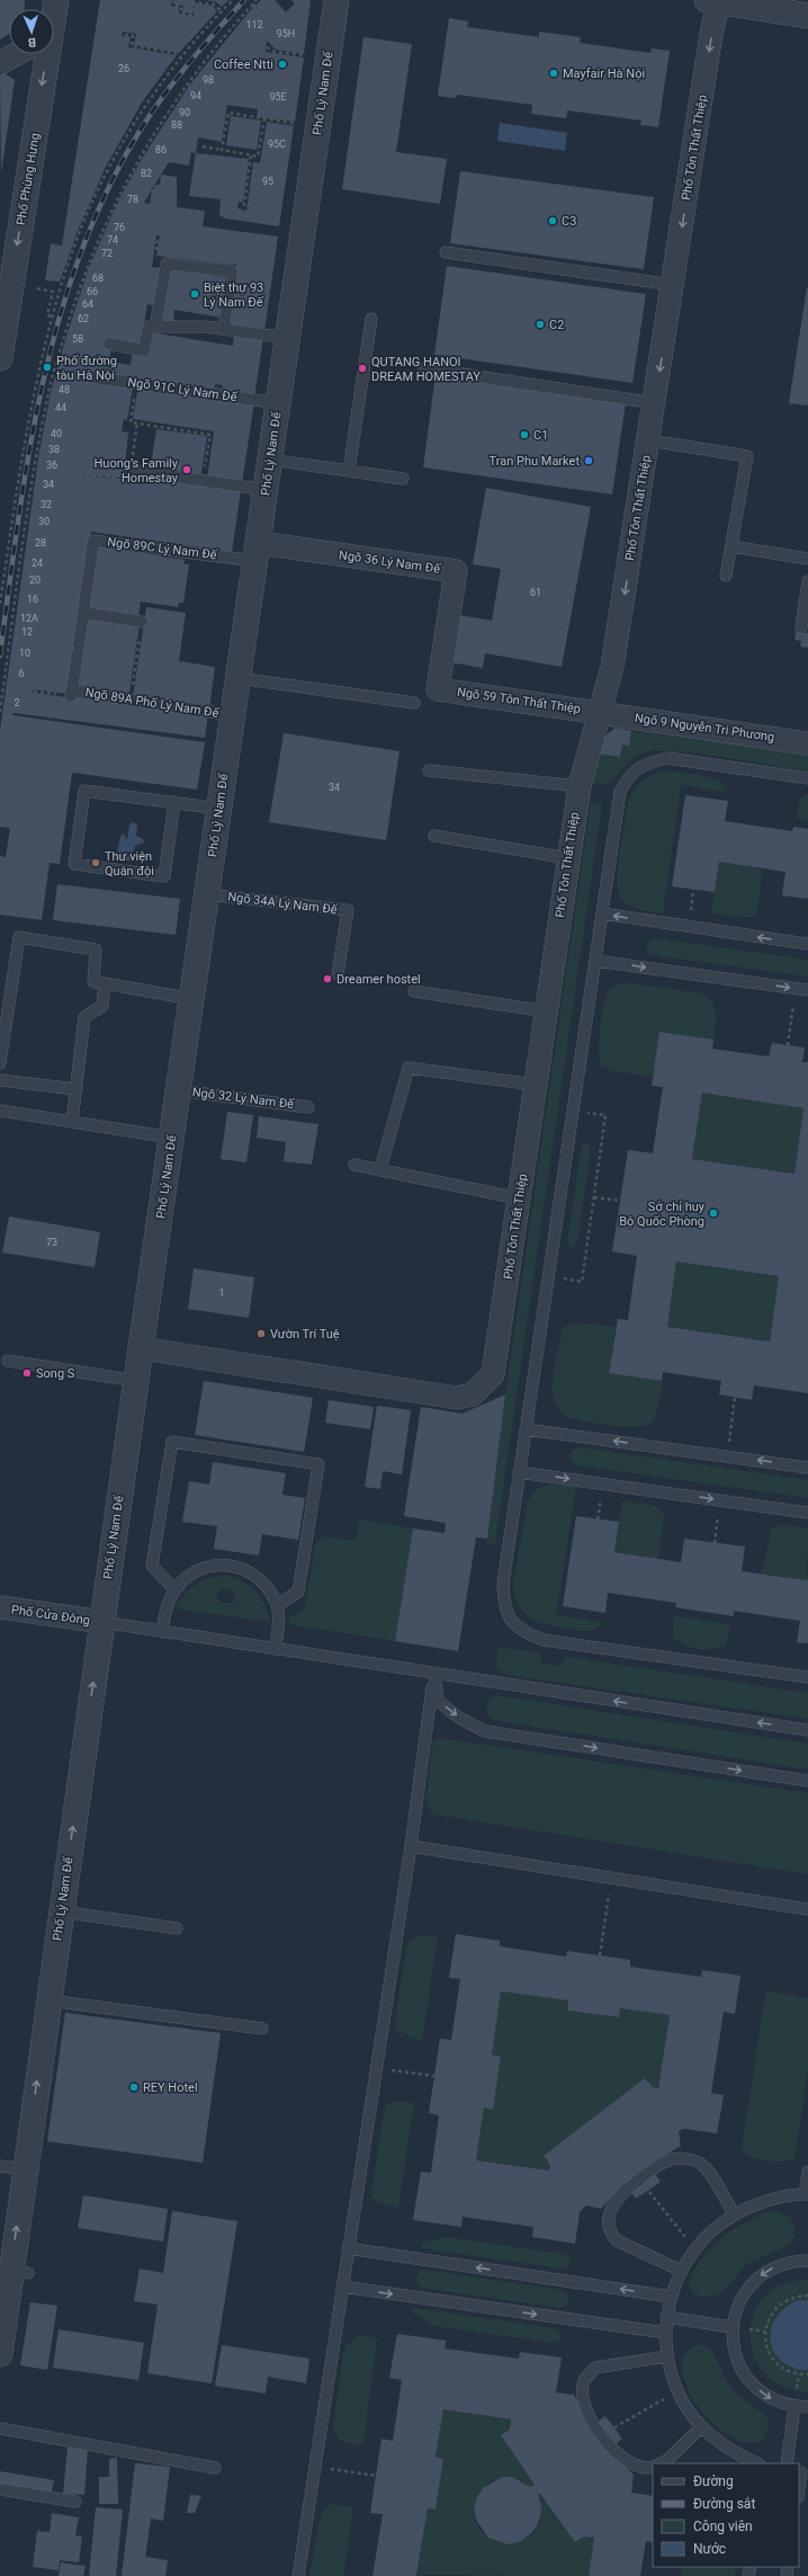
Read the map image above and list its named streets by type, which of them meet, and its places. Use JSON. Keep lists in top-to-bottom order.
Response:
{
  "streets": {
    "street": [
      "Phố Lý Nam Đế",
      "Phố Tôn Thất Thiệp",
      "Phố Phùng Hưng",
      "Ngõ 36 Lý Nam Đế",
      "Ngõ 59 Tôn Thất Thiệp",
      "Ngõ 9 Nguyễn Tri Phương",
      "Phố Cửa Đông"
    ],
    "lane": [
      "Ngõ 91C Lý Nam Đế",
      "Ngõ 89C Lý Nam Đế",
      "Ngõ 89A Phố Lý Nam Đế",
      "Ngõ 34A Lý Nam Đế",
      "Ngõ 32 Lý Nam Đế"
    ]
  },
  "crossings": [
    ["Phố Lý Nam Đế", "Phố Tôn Thất Thiệp"],
    ["Phố Lý Nam Đế", "Ngõ 91C Lý Nam Đế"],
    ["Phố Lý Nam Đế", "Ngõ 89C Lý Nam Đế"],
    ["Phố Lý Nam Đế", "Ngõ 36 Lý Nam Đế"],
    ["Phố Lý Nam Đế", "Ngõ 89A Phố Lý Nam Đế"],
    ["Phố Lý Nam Đế", "Ngõ 34A Lý Nam Đế"],
    ["Phố Lý Nam Đế", "Ngõ 32 Lý Nam Đế"],
    ["Phố Lý Nam Đế", "Phố Cửa Đông"],
    ["Phố Tôn Thất Thiệp", "Ngõ 59 Tôn Thất Thiệp"],
    ["Phố Tôn Thất Thiệp", "Ngõ 9 Nguyễn Tri Phương"],
    ["Ngõ 89C Lý Nam Đế", "Ngõ 36 Lý Nam Đế"],
    ["Ngõ 89C Lý Nam Đế", "Ngõ 89A Phố Lý Nam Đế"],
    ["Ngõ 36 Lý Nam Đế", "Ngõ 59 Tôn Thất Thiệp"],
    ["Ngõ 59 Tôn Thất Thiệp", "Ngõ 9 Nguyễn Tri Phương"]
  ],
  "one_way": ["Phố Tôn Thất Thiệp", "Phố Phùng Hưng"],
  "places": [
    "Coffee Ntti",
    "Mayfair Hà Nội",
    "C3",
    "Biệt thự 93 Lý Nam Đế",
    "C2",
    "Phố đường tàu Hà Nội",
    "QUTANG HANOI DREAM HOMESTAY",
    "C1",
    "Tran Phu Market",
    "Huong’s Family Homestay",
    "Thư viện Quân đội",
    "Dreamer hostel",
    "Sở chỉ huy Bộ Quốc Phòng",
    "Vườn Trí Tuệ",
    "Song S",
    "REY Hotel"
  ],
  "house_numbers": [
    "112",
    "95H",
    "26",
    "98",
    "94",
    "95E",
    "90",
    "88",
    "95C",
    "86",
    "82",
    "95",
    "78",
    "76",
    "74",
    "72",
    "68",
    "66",
    "64",
    "62",
    "58",
    "48",
    "44",
    "40",
    "38",
    "36",
    "34",
    "32",
    "30",
    "28",
    "24",
    "20",
    "61",
    "16",
    "12A",
    "12",
    "10",
    "6",
    "2",
    "34",
    "73",
    "1"
  ],
  "legend": [
    "Đường",
    "Đường sắt",
    "Công viên",
    "Nước"
  ],
  "north": "bottom"
}
